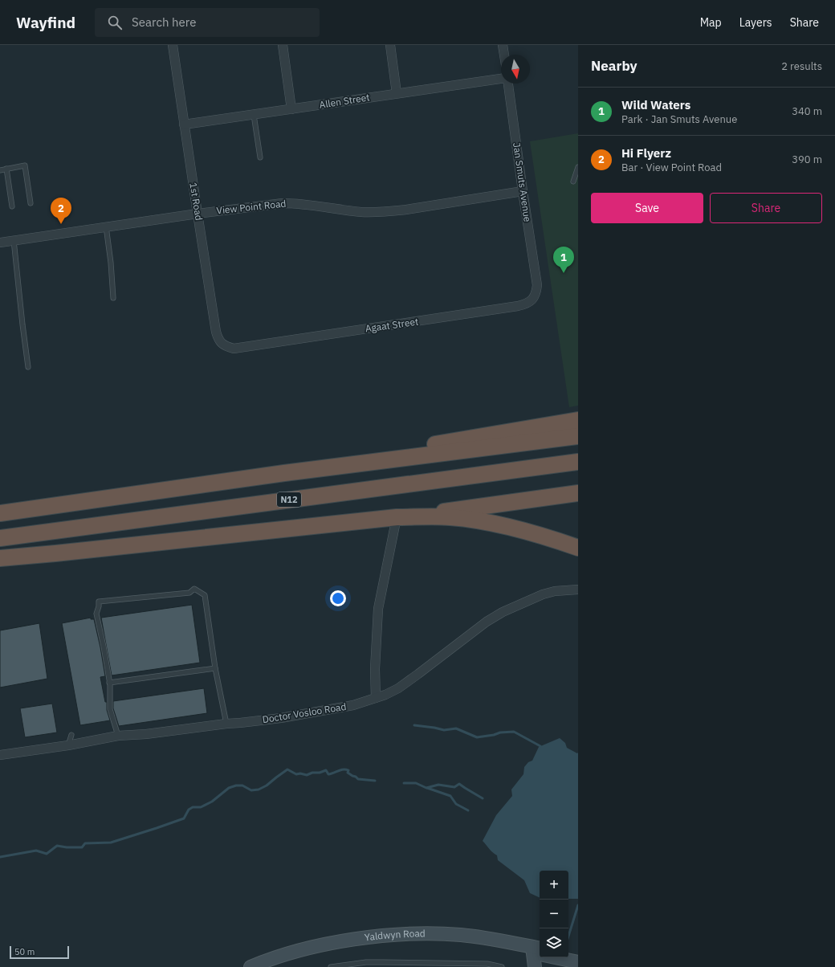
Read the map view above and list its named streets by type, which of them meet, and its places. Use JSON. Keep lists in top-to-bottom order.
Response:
{
  "streets": {
    "highway": ["N12"],
    "main road": ["Yaldwyn Road"],
    "street": [
      "Allen Street",
      "Jan Smuts Avenue",
      "1st Road",
      "View Point Road",
      "Agaat Street",
      "Doctor Vosloo Road"
    ]
  },
  "crossings": [
    ["Allen Street", "1st Road"],
    ["Jan Smuts Avenue", "View Point Road"],
    ["Jan Smuts Avenue", "Agaat Street"],
    ["1st Road", "View Point Road"],
    ["1st Road", "Agaat Street"]
  ],
  "scale_bar": "50 m",
  "north": "bottom",
  "page": {
    "header": "Wayfind",
    "search": "Search here",
    "nav": ["Map", "Layers", "Share"],
    "heading": ["Nearby", "2 results"],
    "list": [
      {
        "mark": "1",
        "name": "Wild Waters",
        "note": "Park · Jan Smuts Avenue",
        "value": "340 m"
      },
      {
        "mark": "2",
        "name": "Hi Flyerz",
        "note": "Bar · View Point Road",
        "value": "390 m"
      }
    ],
    "buttons": ["Save", "Share"],
    "pins": ["2", "1"],
    "map_buttons": ["+", "−"],
    "scale": "50 m"
  }
}
